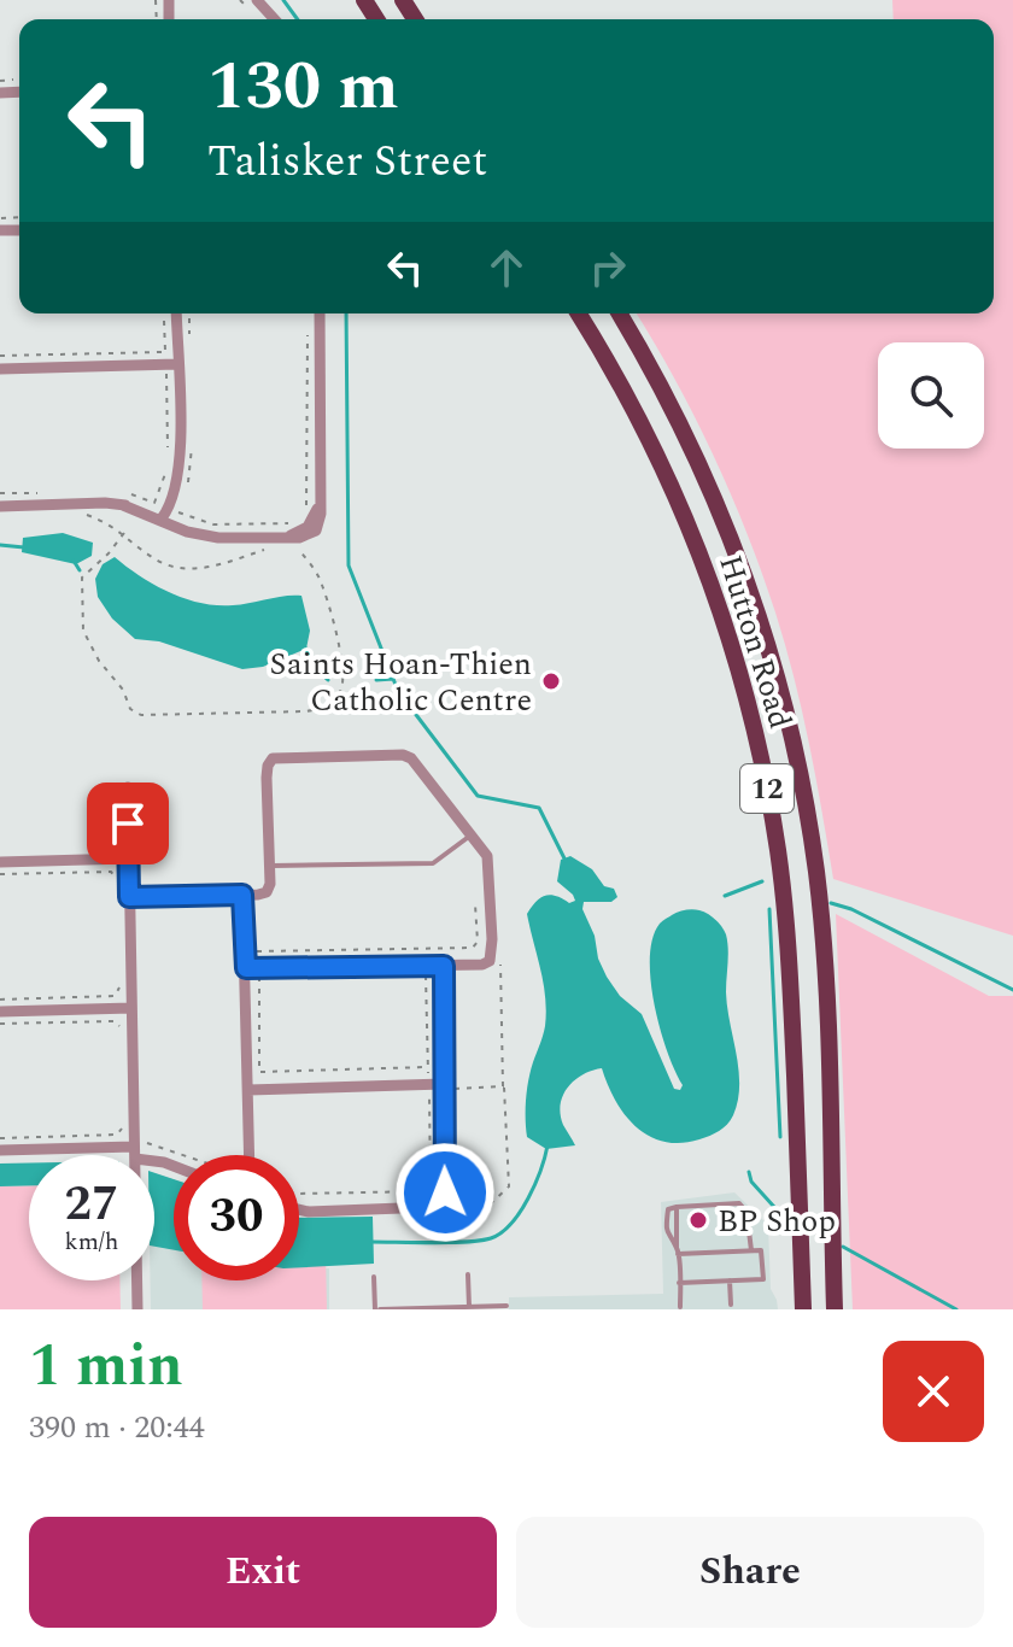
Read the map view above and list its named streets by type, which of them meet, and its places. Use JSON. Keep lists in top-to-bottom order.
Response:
{
  "streets": {
    "main road": ["Hutton Road", "12"]
  },
  "places": ["Saints Hoan-Thien Catholic Centre", "BP Shop"],
  "page": {
    "turn": ["130 m", "Talisker Street"],
    "speed": "27 km/h",
    "limit": "30",
    "heading": ["1 min", "390 m · 20:44"],
    "buttons": ["Exit", "Share"]
  }
}
